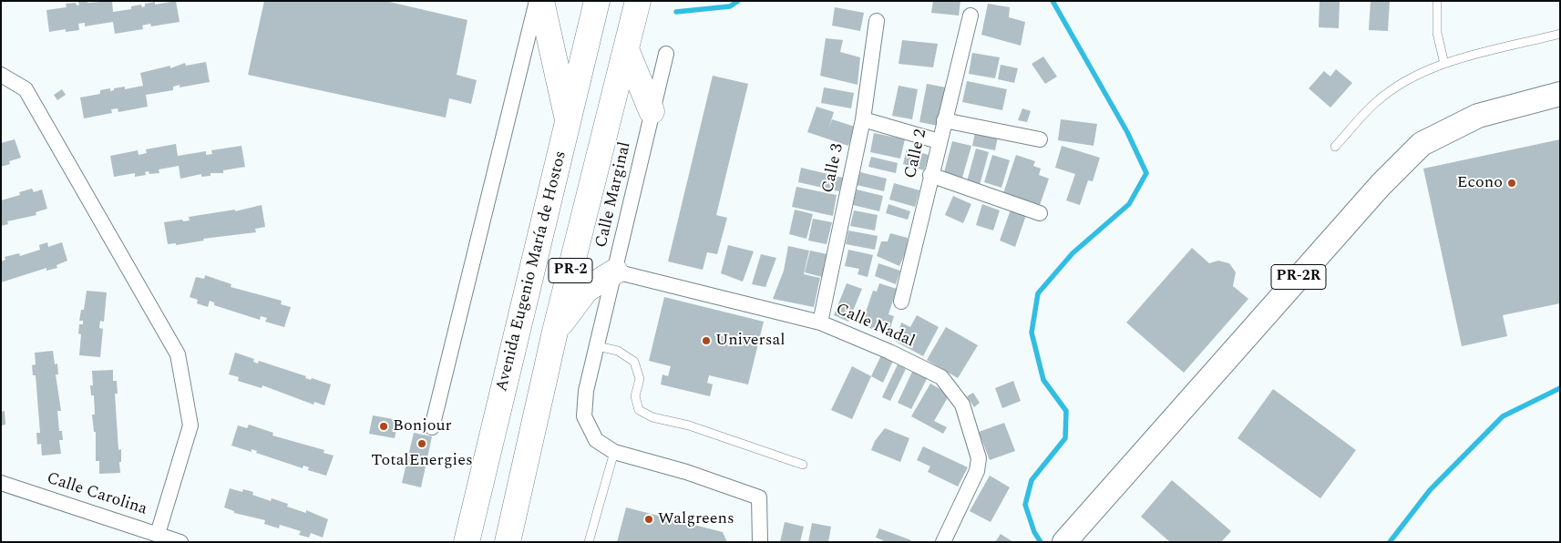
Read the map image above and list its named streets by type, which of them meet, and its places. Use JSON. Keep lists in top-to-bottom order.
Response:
{
  "streets": {
    "highway": ["PR-2", "Avenida Eugenio María de Hostos"],
    "main road": ["PR-2R"],
    "street": [
      "Calle 2",
      "Calle 3",
      "Calle Marginal",
      "Calle Nadal",
      "Calle Carolina"
    ]
  },
  "crossings": [
    ["Calle 3", "Calle Nadal"],
    ["Calle Marginal", "Calle Nadal"]
  ],
  "places": [
    "Econo",
    "Universal",
    "Bonjour",
    "TotalEnergies",
    "Walgreens"
  ]
}
